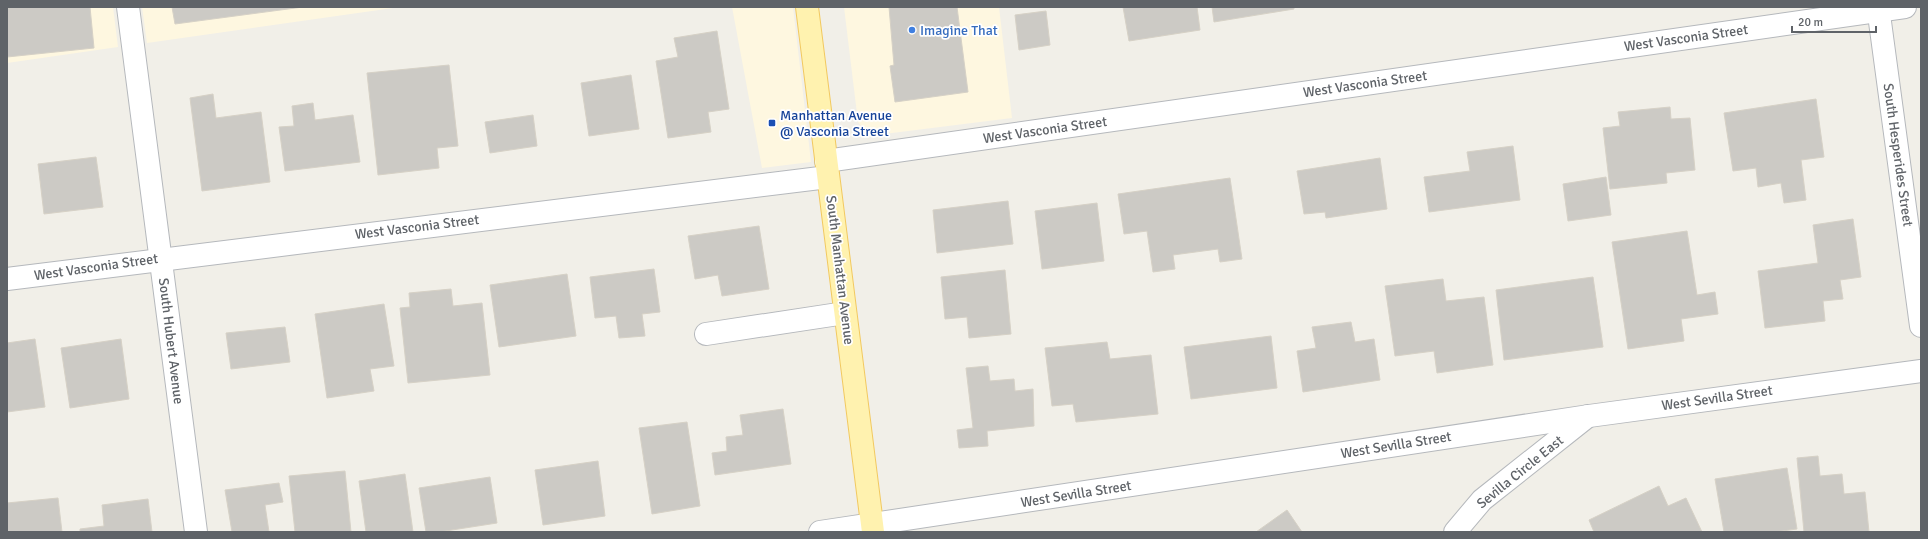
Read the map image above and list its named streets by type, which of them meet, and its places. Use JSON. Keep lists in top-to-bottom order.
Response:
{
  "streets": {
    "main road": ["South Manhattan Avenue"],
    "street": [
      "West Vasconia Street",
      "South Hesperides Street",
      "South Hubert Avenue",
      "West Sevilla Street",
      "Sevilla Circle East"
    ]
  },
  "crossings": [
    ["West Vasconia Street", "South Hesperides Street"],
    ["West Vasconia Street", "South Manhattan Avenue"],
    ["West Vasconia Street", "South Hubert Avenue"],
    ["South Manhattan Avenue", "West Sevilla Street"],
    ["West Sevilla Street", "Sevilla Circle East"]
  ],
  "places": {
    "other": ["Imagine That"],
    "transit": ["Manhattan Avenue @ Vasconia Street"]
  },
  "scale_bar": "20 m"
}
